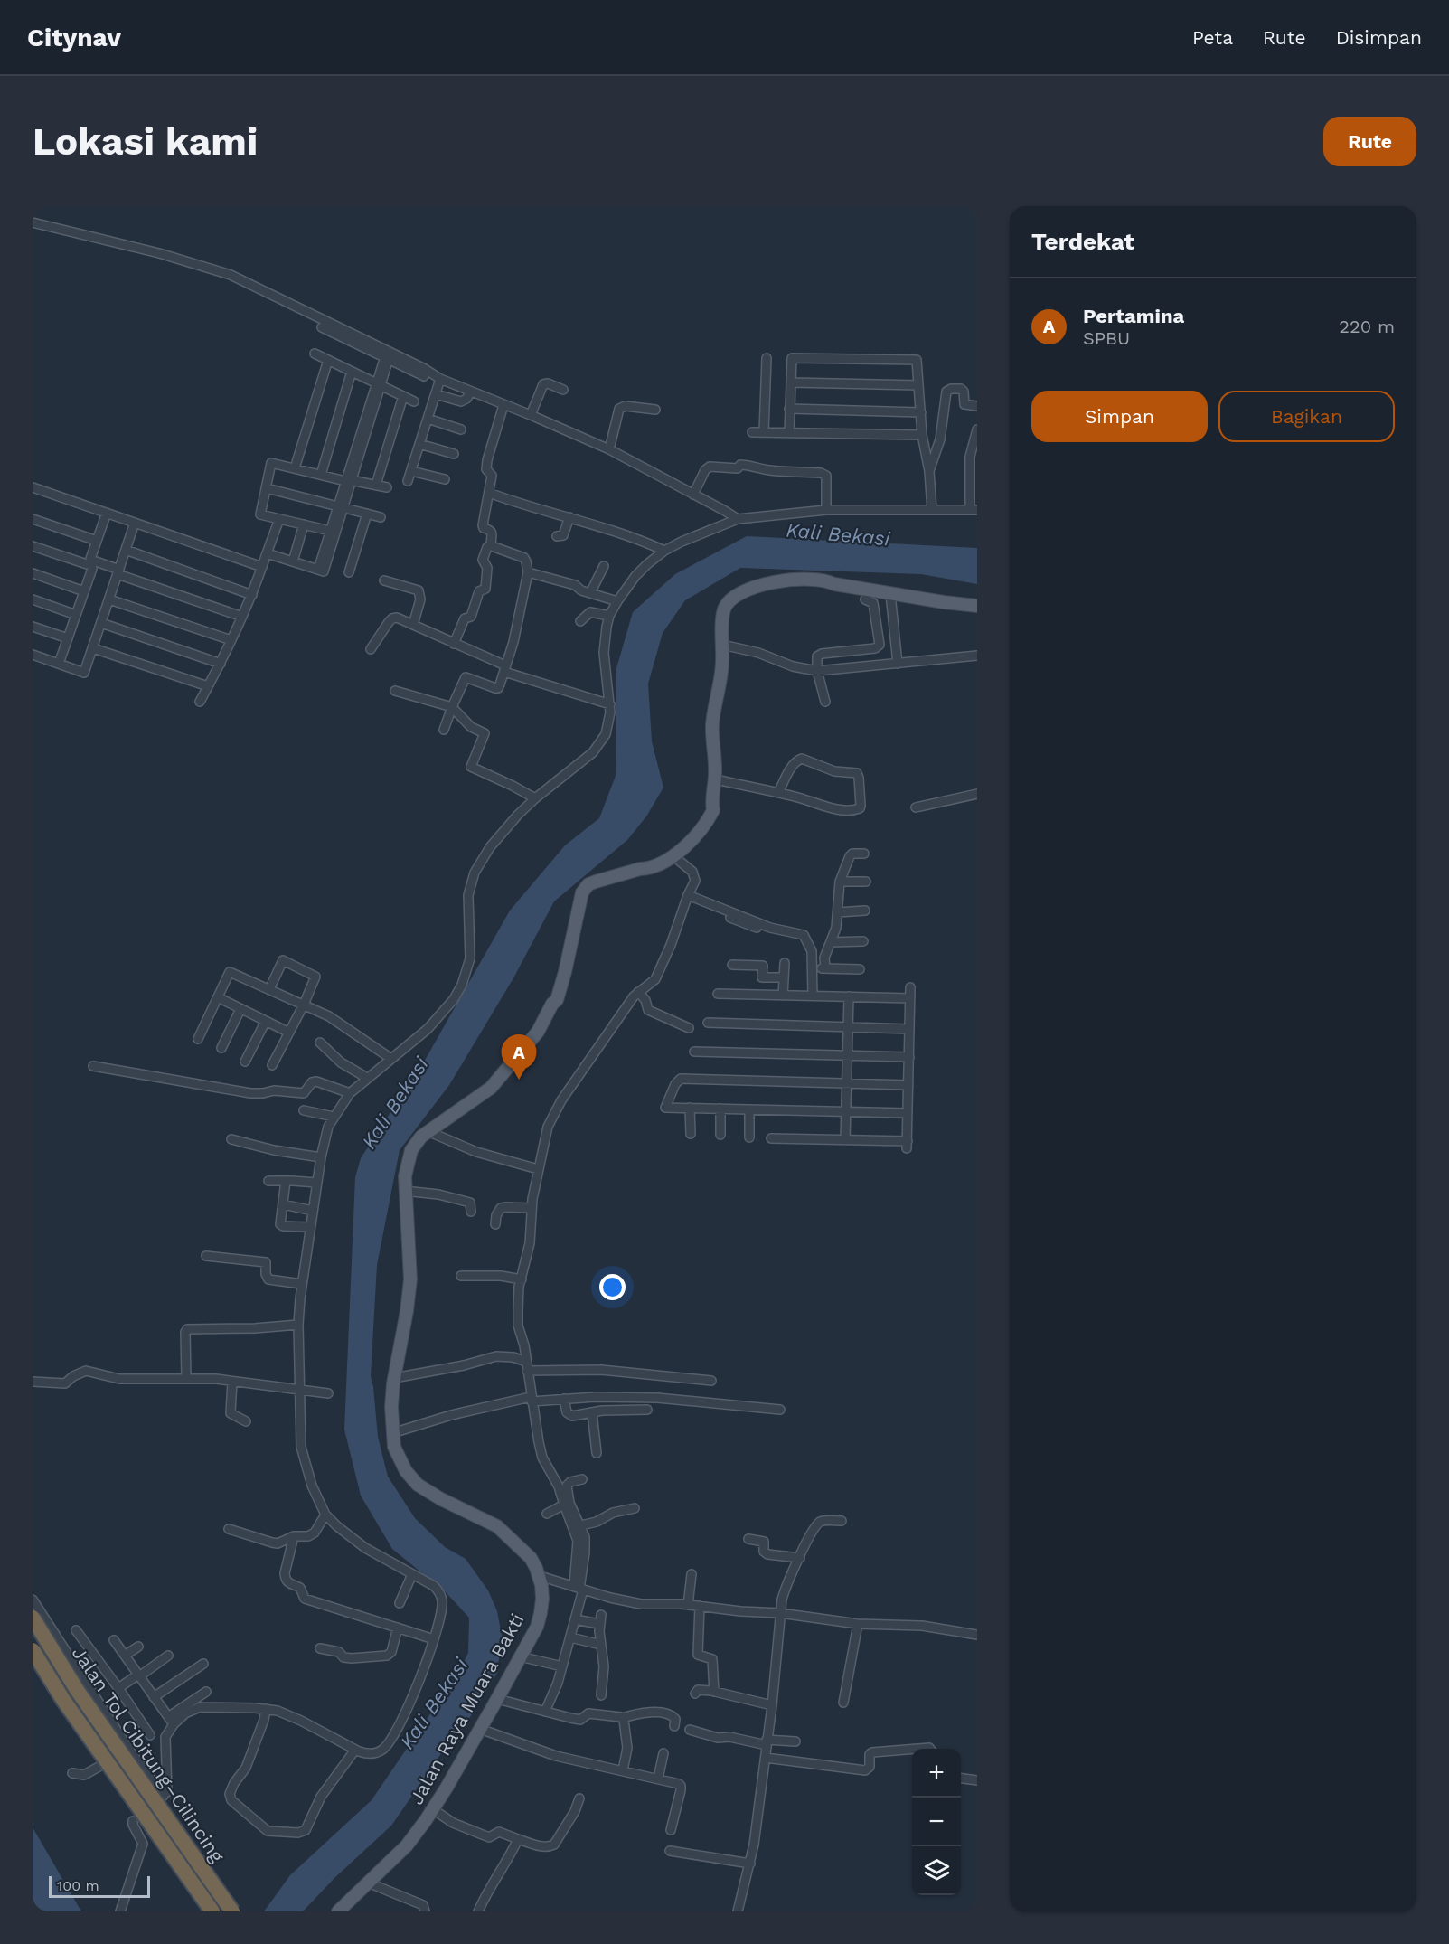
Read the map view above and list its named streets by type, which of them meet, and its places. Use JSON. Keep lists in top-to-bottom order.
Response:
{
  "streets": {
    "highway": ["Jalan Tol Cibitung–Cilincing"],
    "main road": ["Jalan Raya Muara Bakti"]
  },
  "water": ["Kali Bekasi"],
  "scale_bar": "100 m",
  "page": {
    "header": "Citynav",
    "nav": ["Peta", "Rute", "Disimpan"],
    "buttons": [
      "Rute",
      ["Simpan", "Bagikan"]
    ],
    "title": "Lokasi kami",
    "heading": "Terdekat",
    "list": [
      {
        "mark": "A",
        "name": "Pertamina",
        "note": "SPBU",
        "value": "220 m"
      }
    ],
    "pins": "A",
    "map_buttons": ["+", "−"],
    "scale": "100 m"
  }
}
